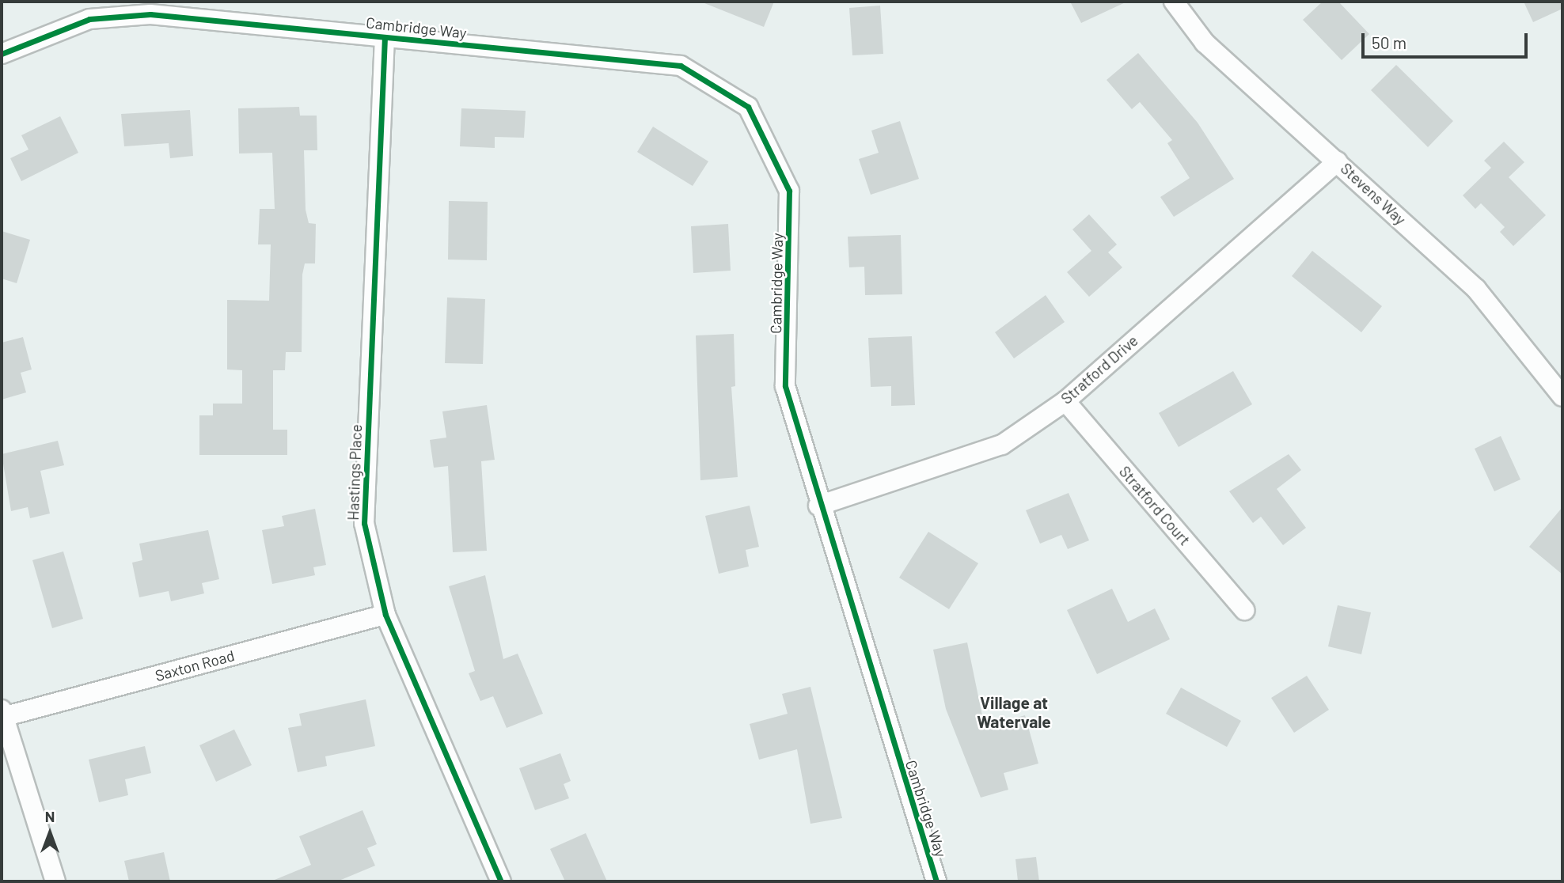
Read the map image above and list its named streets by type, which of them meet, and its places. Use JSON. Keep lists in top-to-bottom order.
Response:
{
  "streets": {
    "street": [
      "Cambridge Way",
      "Stevens Way",
      "Stratford Drive",
      "Hastings Place",
      "Stratford Court",
      "Saxton Road"
    ]
  },
  "crossings": [
    ["Cambridge Way", "Stratford Drive"],
    ["Cambridge Way", "Hastings Place"],
    ["Stevens Way", "Stratford Drive"],
    ["Stratford Drive", "Stratford Court"],
    ["Hastings Place", "Saxton Road"]
  ],
  "districts": ["Village at Watervale"],
  "scale_bar": "50 m",
  "north": "top"
}
